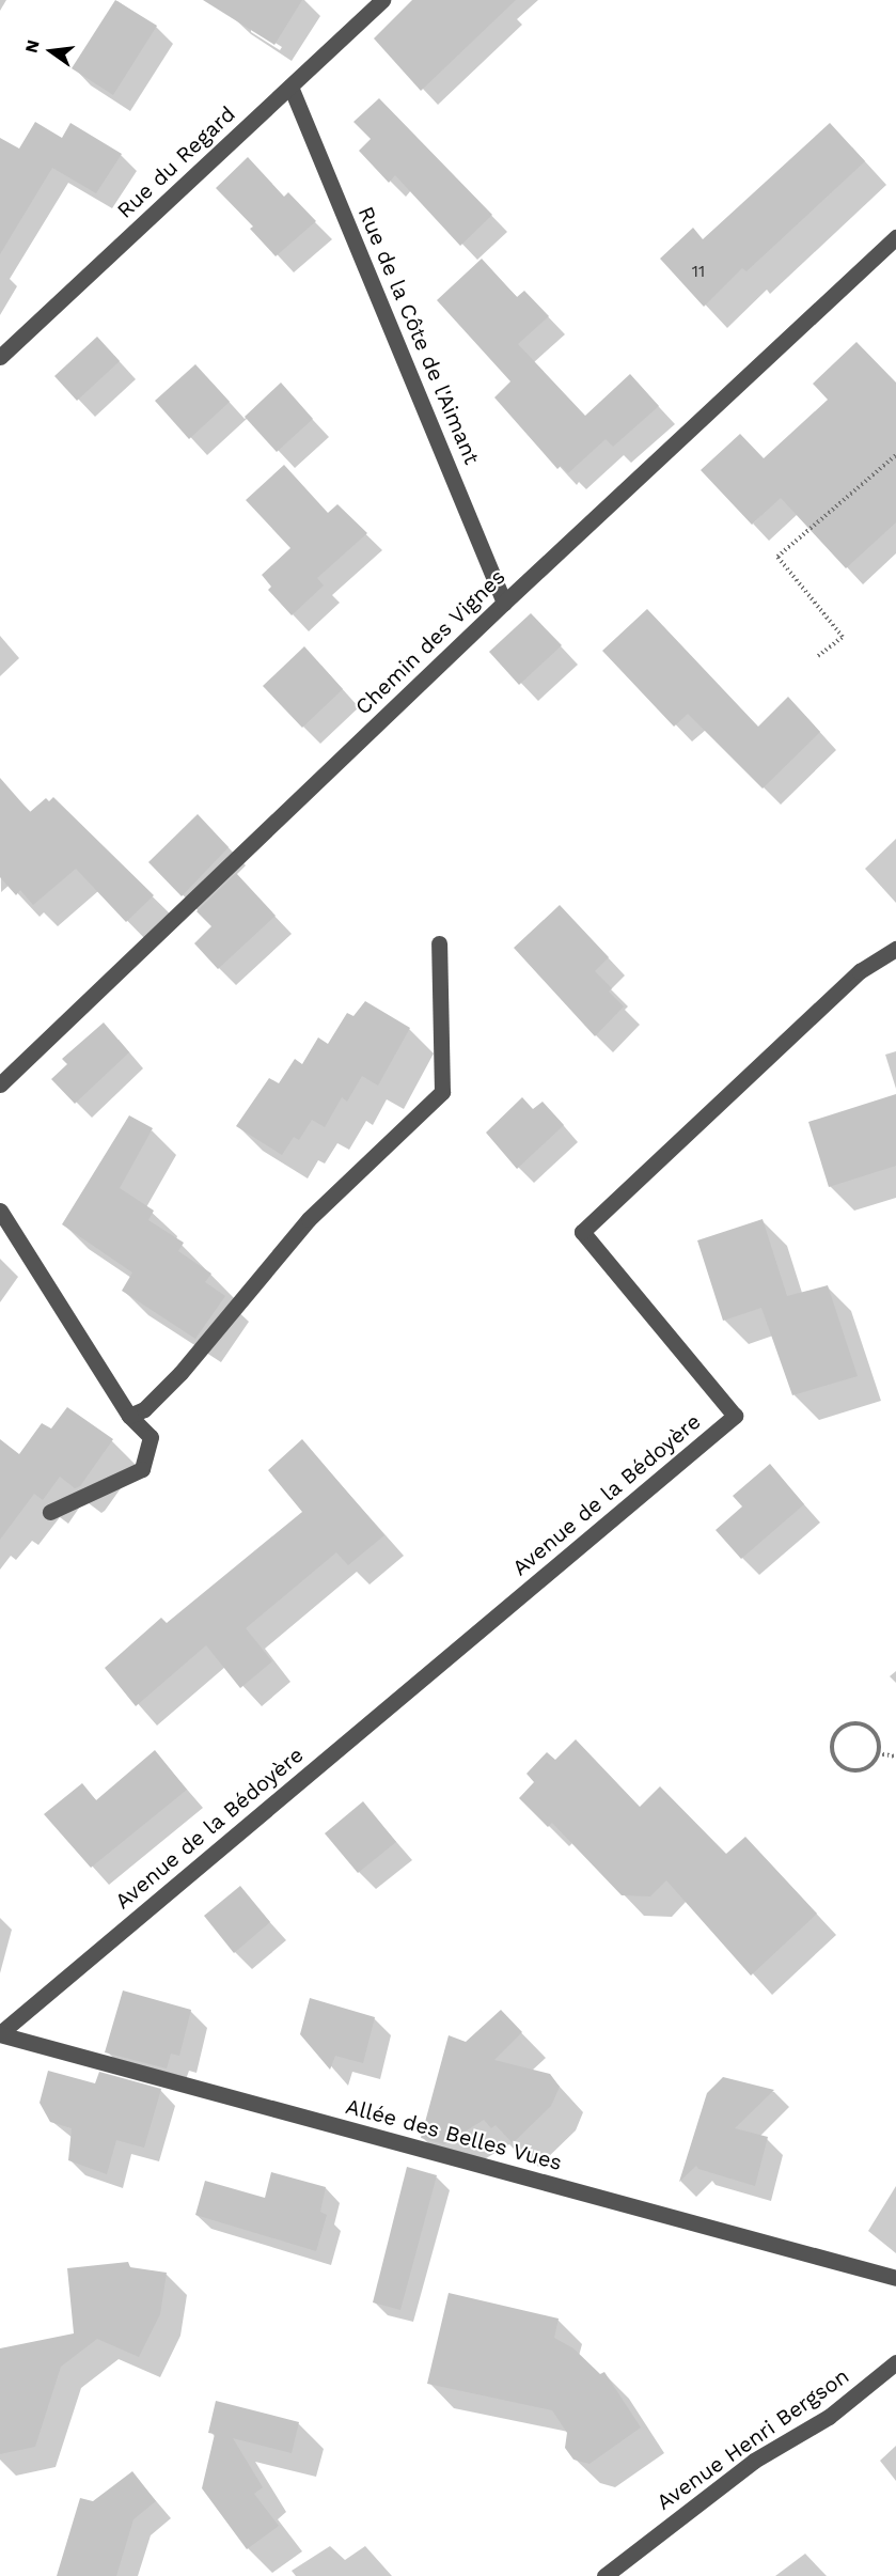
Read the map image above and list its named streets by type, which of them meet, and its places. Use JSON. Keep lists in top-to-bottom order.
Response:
{
  "streets": {
    "street": [
      "Rue du Regard",
      "Rue de la Côte de l'Aimant",
      "Chemin des Vignes",
      "Avenue de la Bédoyère",
      "Allée des Belles Vues",
      "Avenue Henri Bergson"
    ]
  },
  "crossings": [
    ["Rue du Regard", "Rue de la Côte de l'Aimant"],
    ["Rue de la Côte de l'Aimant", "Chemin des Vignes"],
    ["Avenue de la Bédoyère", "Allée des Belles Vues"]
  ],
  "house_numbers": ["11"],
  "north": "left"
}
